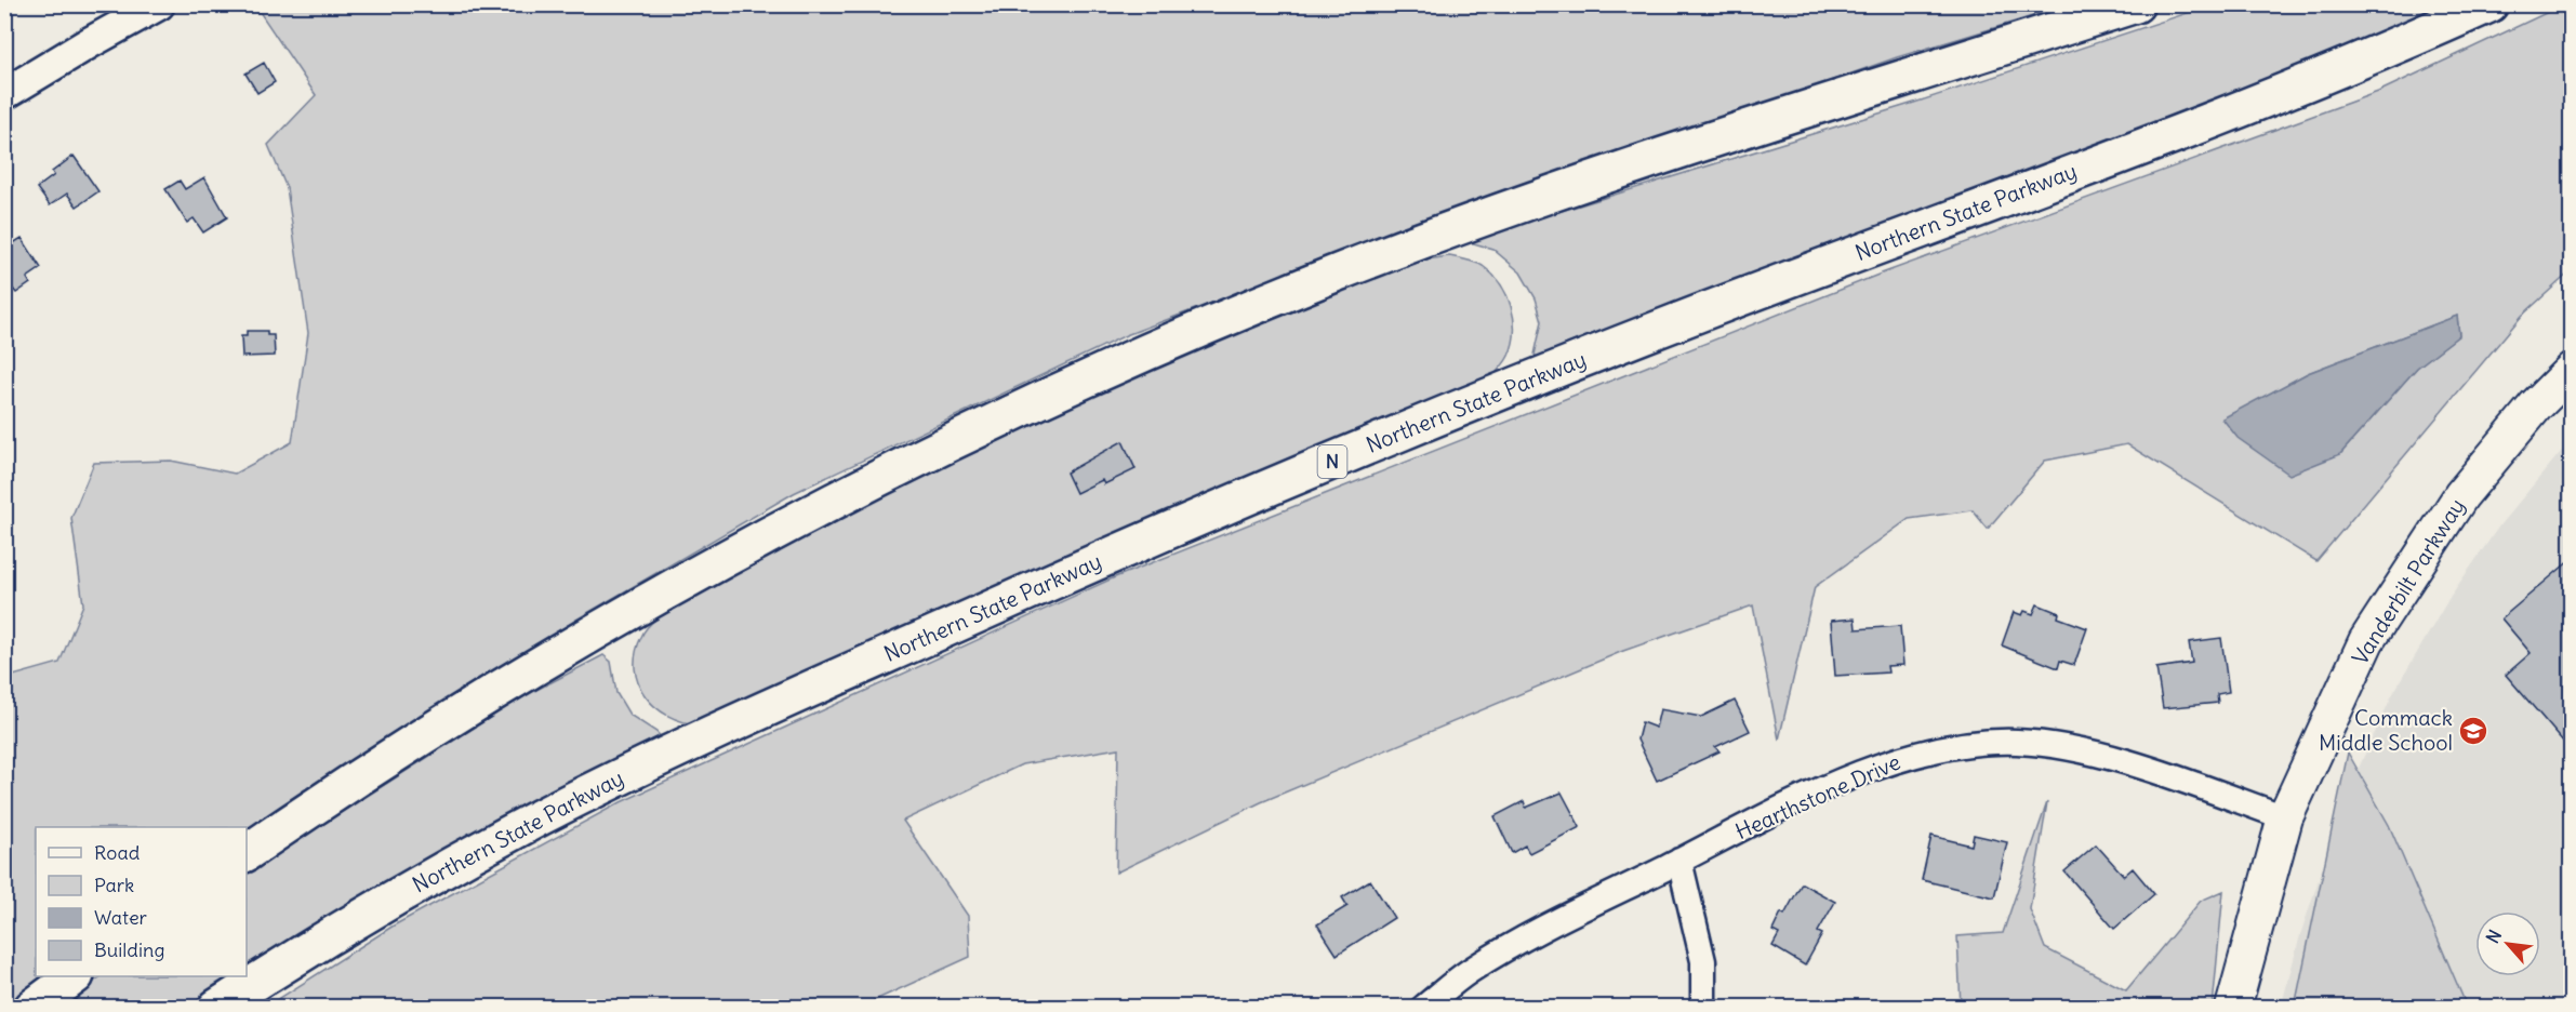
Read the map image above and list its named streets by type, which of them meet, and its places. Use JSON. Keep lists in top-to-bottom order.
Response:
{
  "streets": {
    "highway": ["Northern State Parkway", "N"],
    "main road": ["Vanderbilt Parkway"],
    "street": ["Hearthstone Drive"]
  },
  "crossings": [
    ["Vanderbilt Parkway", "Hearthstone Drive"]
  ],
  "places": {
    "school or university": ["Commack Middle School"]
  },
  "legend": [
    "Road",
    "Park",
    "Water",
    "Building"
  ],
  "north": "top left"
}
